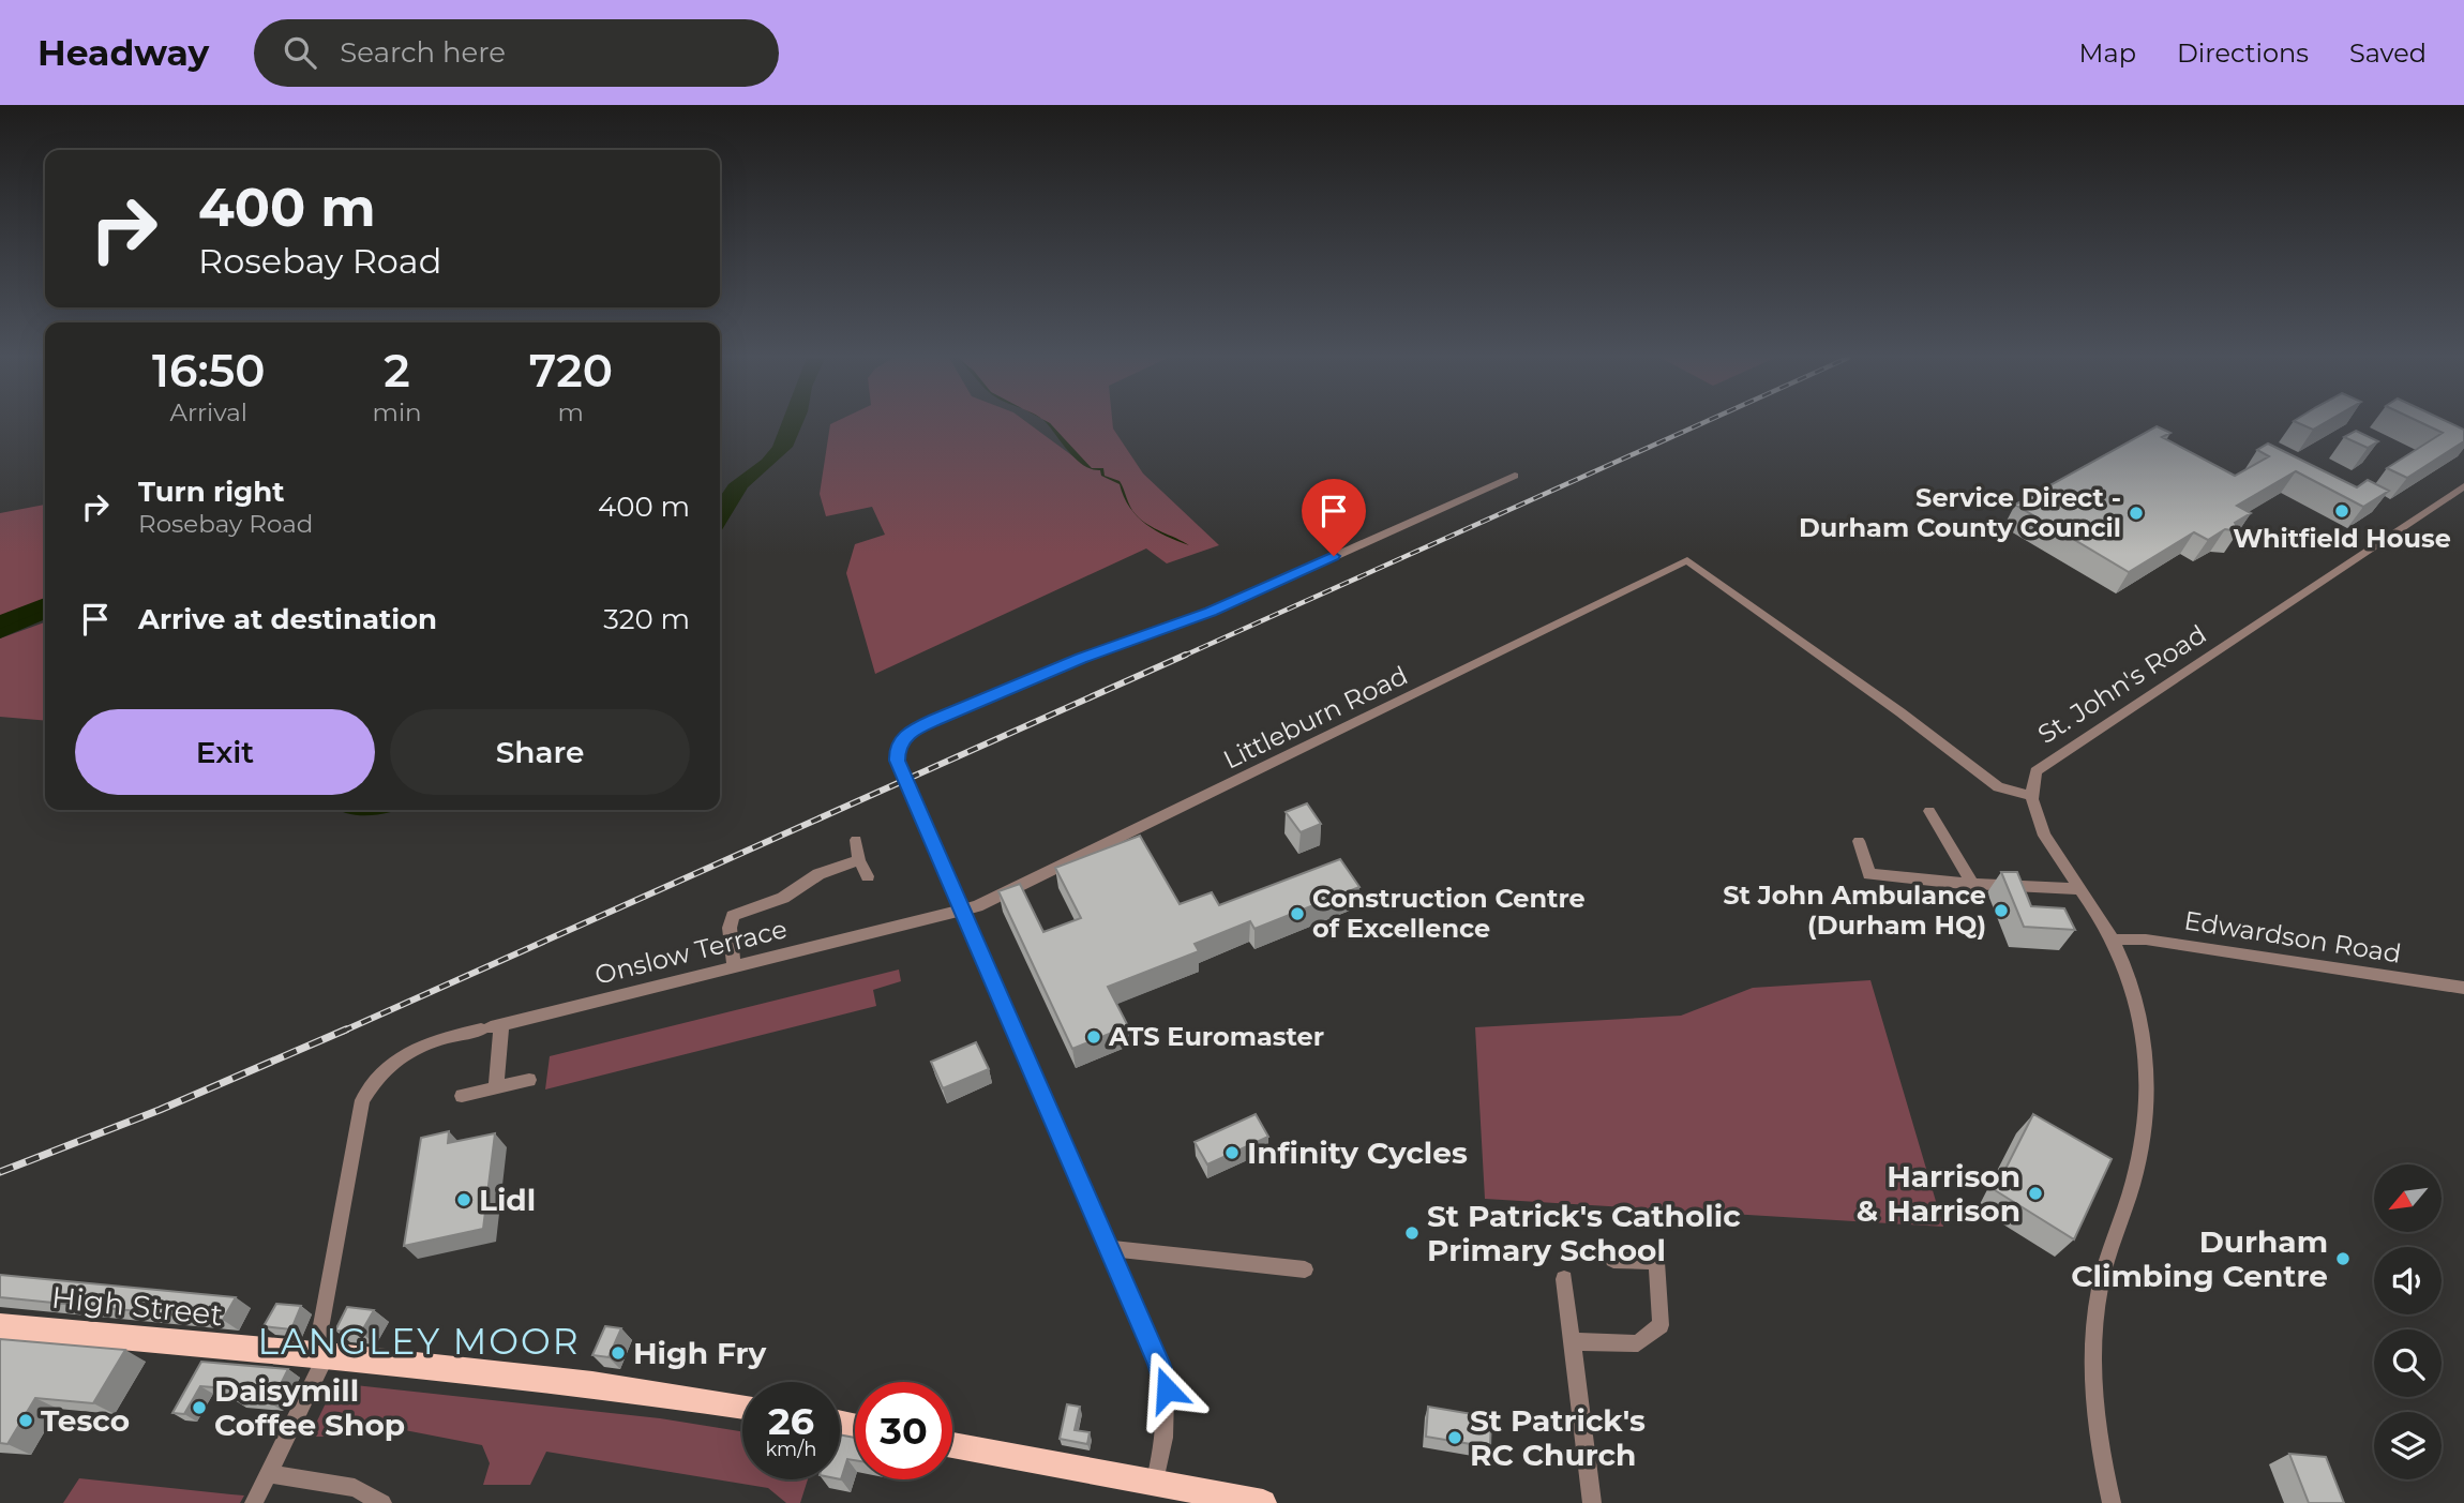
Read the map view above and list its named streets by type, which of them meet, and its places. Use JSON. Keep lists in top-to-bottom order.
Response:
{
  "streets": {
    "main road": ["High Street"],
    "street": [
      "St. John's Road",
      "Littleburn Road",
      "Edwardson Road",
      "Onslow Terrace"
    ]
  },
  "crossings": [
    ["St. John's Road", "Littleburn Road"],
    ["Littleburn Road", "Onslow Terrace"],
    ["Onslow Terrace", "High Street"]
  ],
  "districts": ["LANGLEY MOOR"],
  "places": [
    "Whitfield House",
    "Service Direct - Durham County Council",
    "St John Ambulance (Durham HQ)",
    "Construction Centre of Excellence",
    "ATS Euromaster",
    "Infinity Cycles",
    "Harrison & Harrison",
    "Lidl",
    "St Patrick's Catholic Primary School",
    "Durham Climbing Centre",
    "High Fry",
    "Daisymill Coffee Shop",
    "Tesco",
    "St Patrick's RC Church"
  ],
  "north": "bottom left",
  "page": {
    "header": "Headway",
    "search": "Search here",
    "nav": ["Map", "Directions", "Saved"],
    "turn": ["400 m", "Rosebay Road"],
    "eta": [
      "16:50",
      "Arrival",
      "2",
      "min",
      "720",
      "m"
    ],
    "list": [
      {
        "name": "Turn right",
        "note": "Rosebay Road",
        "value": "400 m"
      },
      {
        "name": "Arrive at destination",
        "value": "320 m"
      }
    ],
    "buttons": ["Exit", "Share"],
    "speed": "26 km/h",
    "limit": "30"
  }
}
